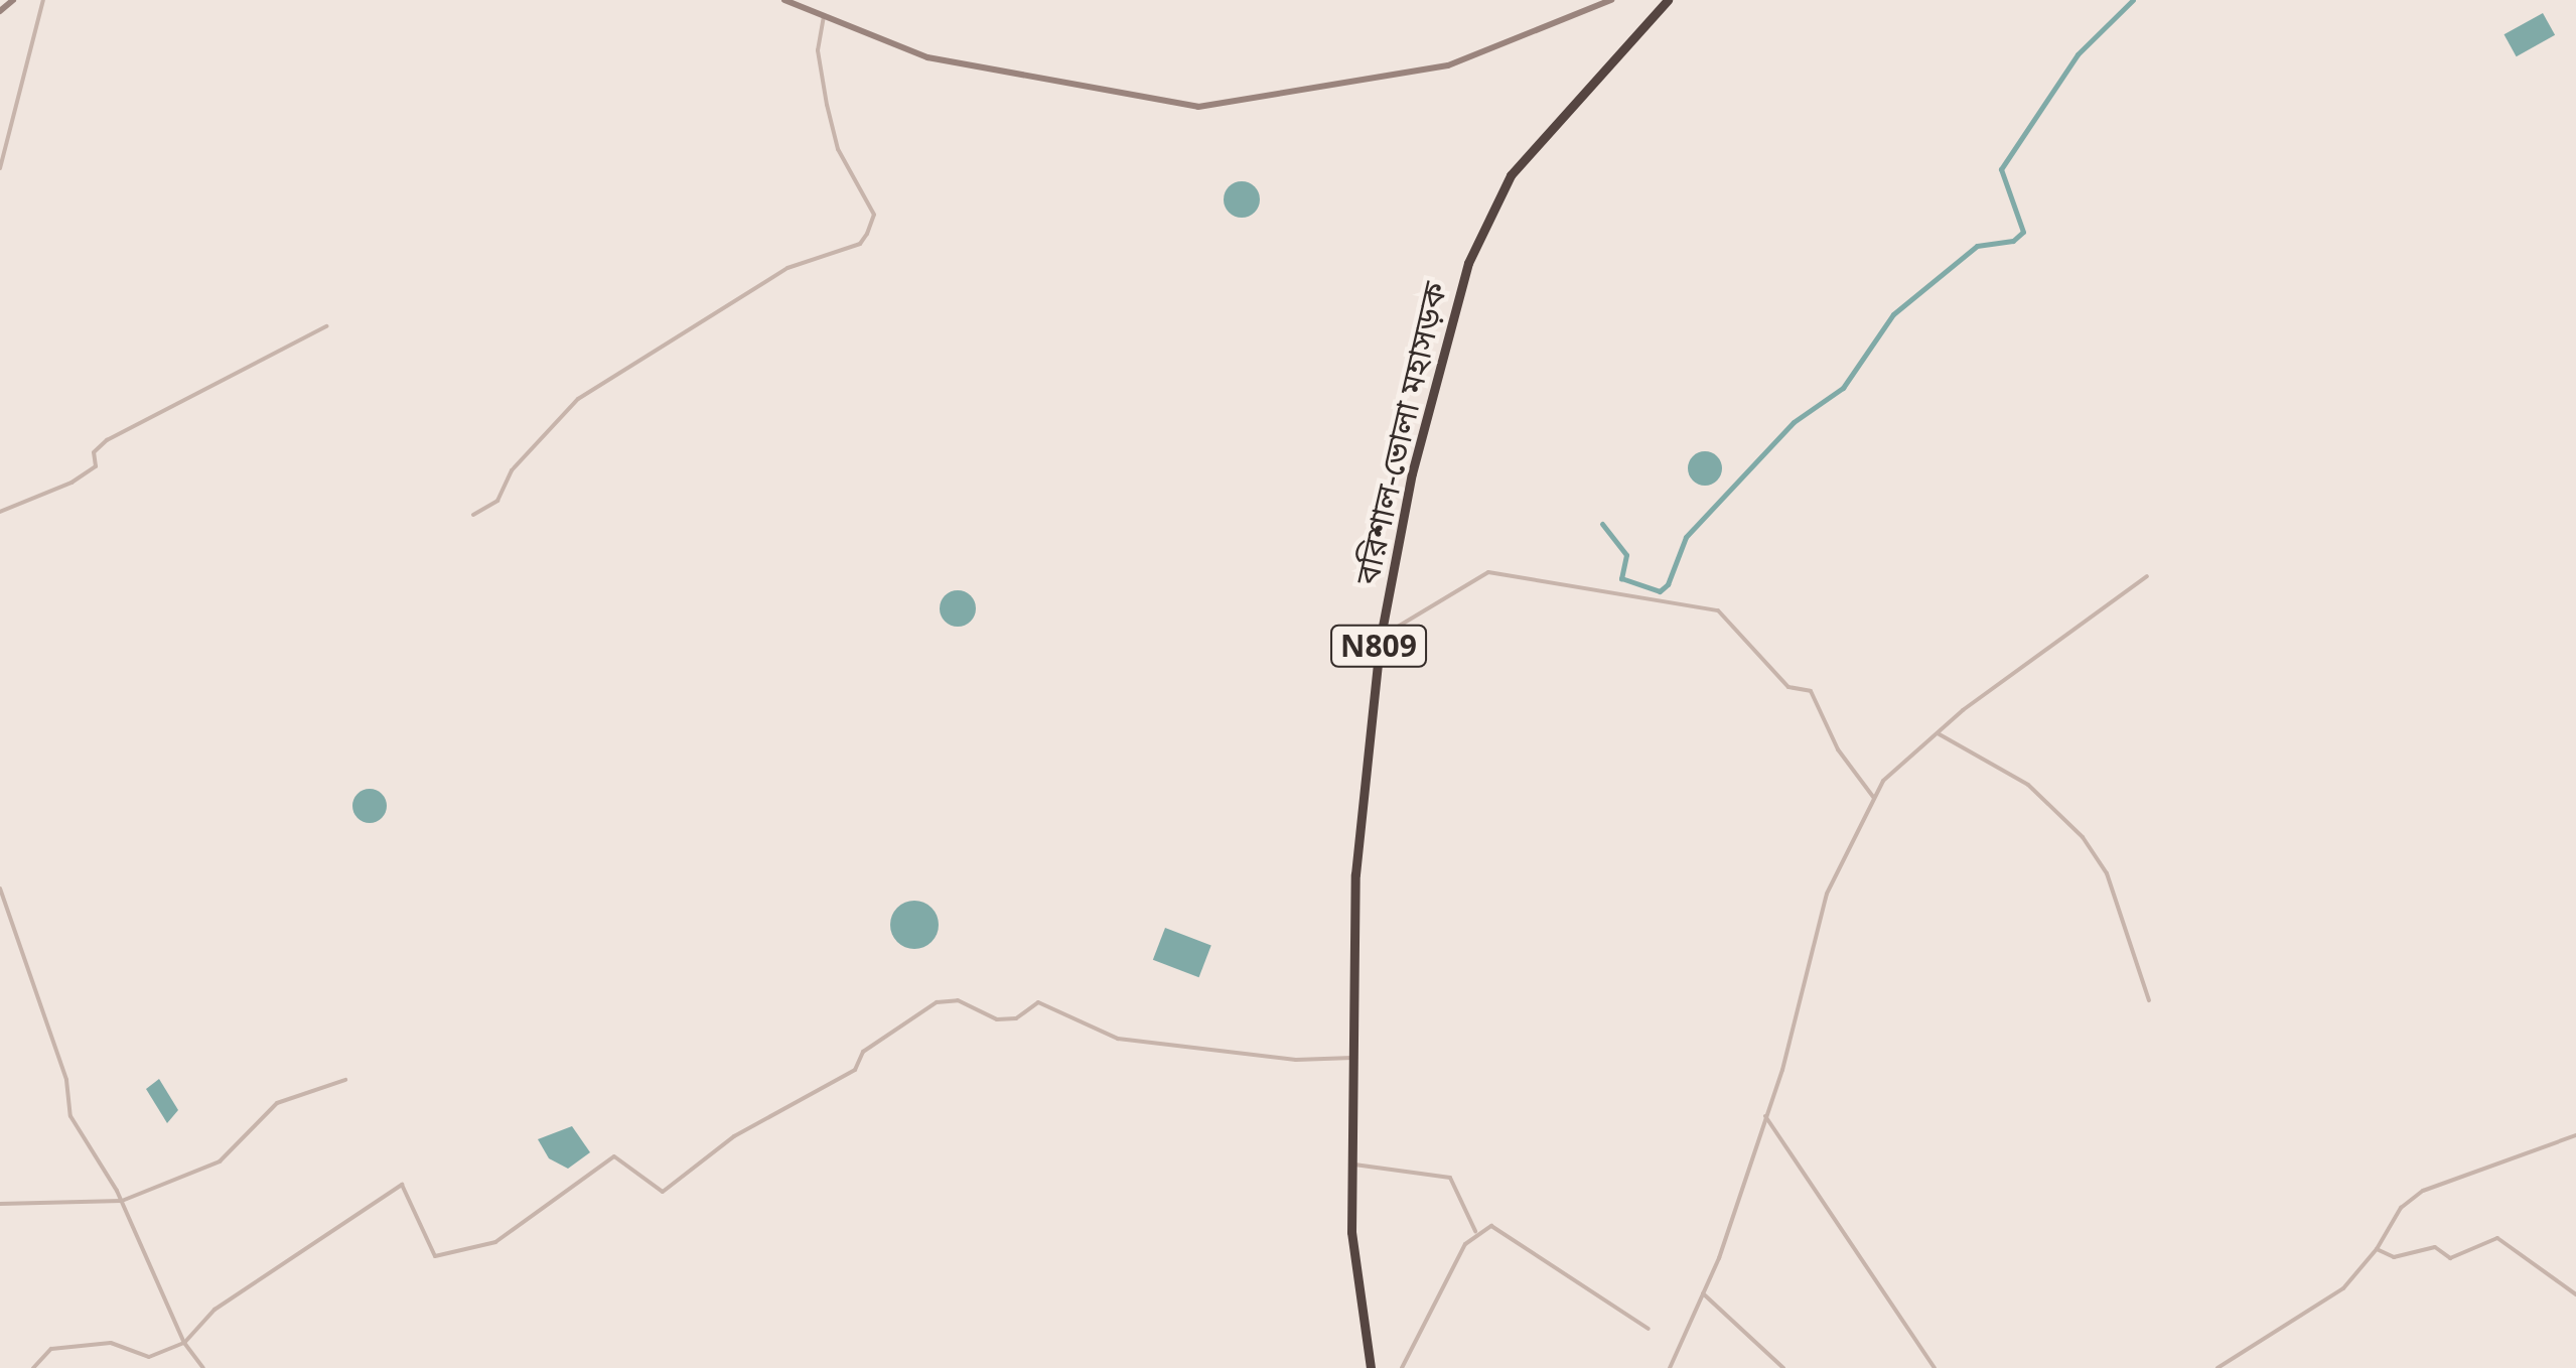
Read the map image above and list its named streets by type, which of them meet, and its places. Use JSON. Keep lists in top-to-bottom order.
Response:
{
  "streets": {
    "highway": ["বরিশাল-ভোলা মহাসড়ক", "N809"]
  }
}
